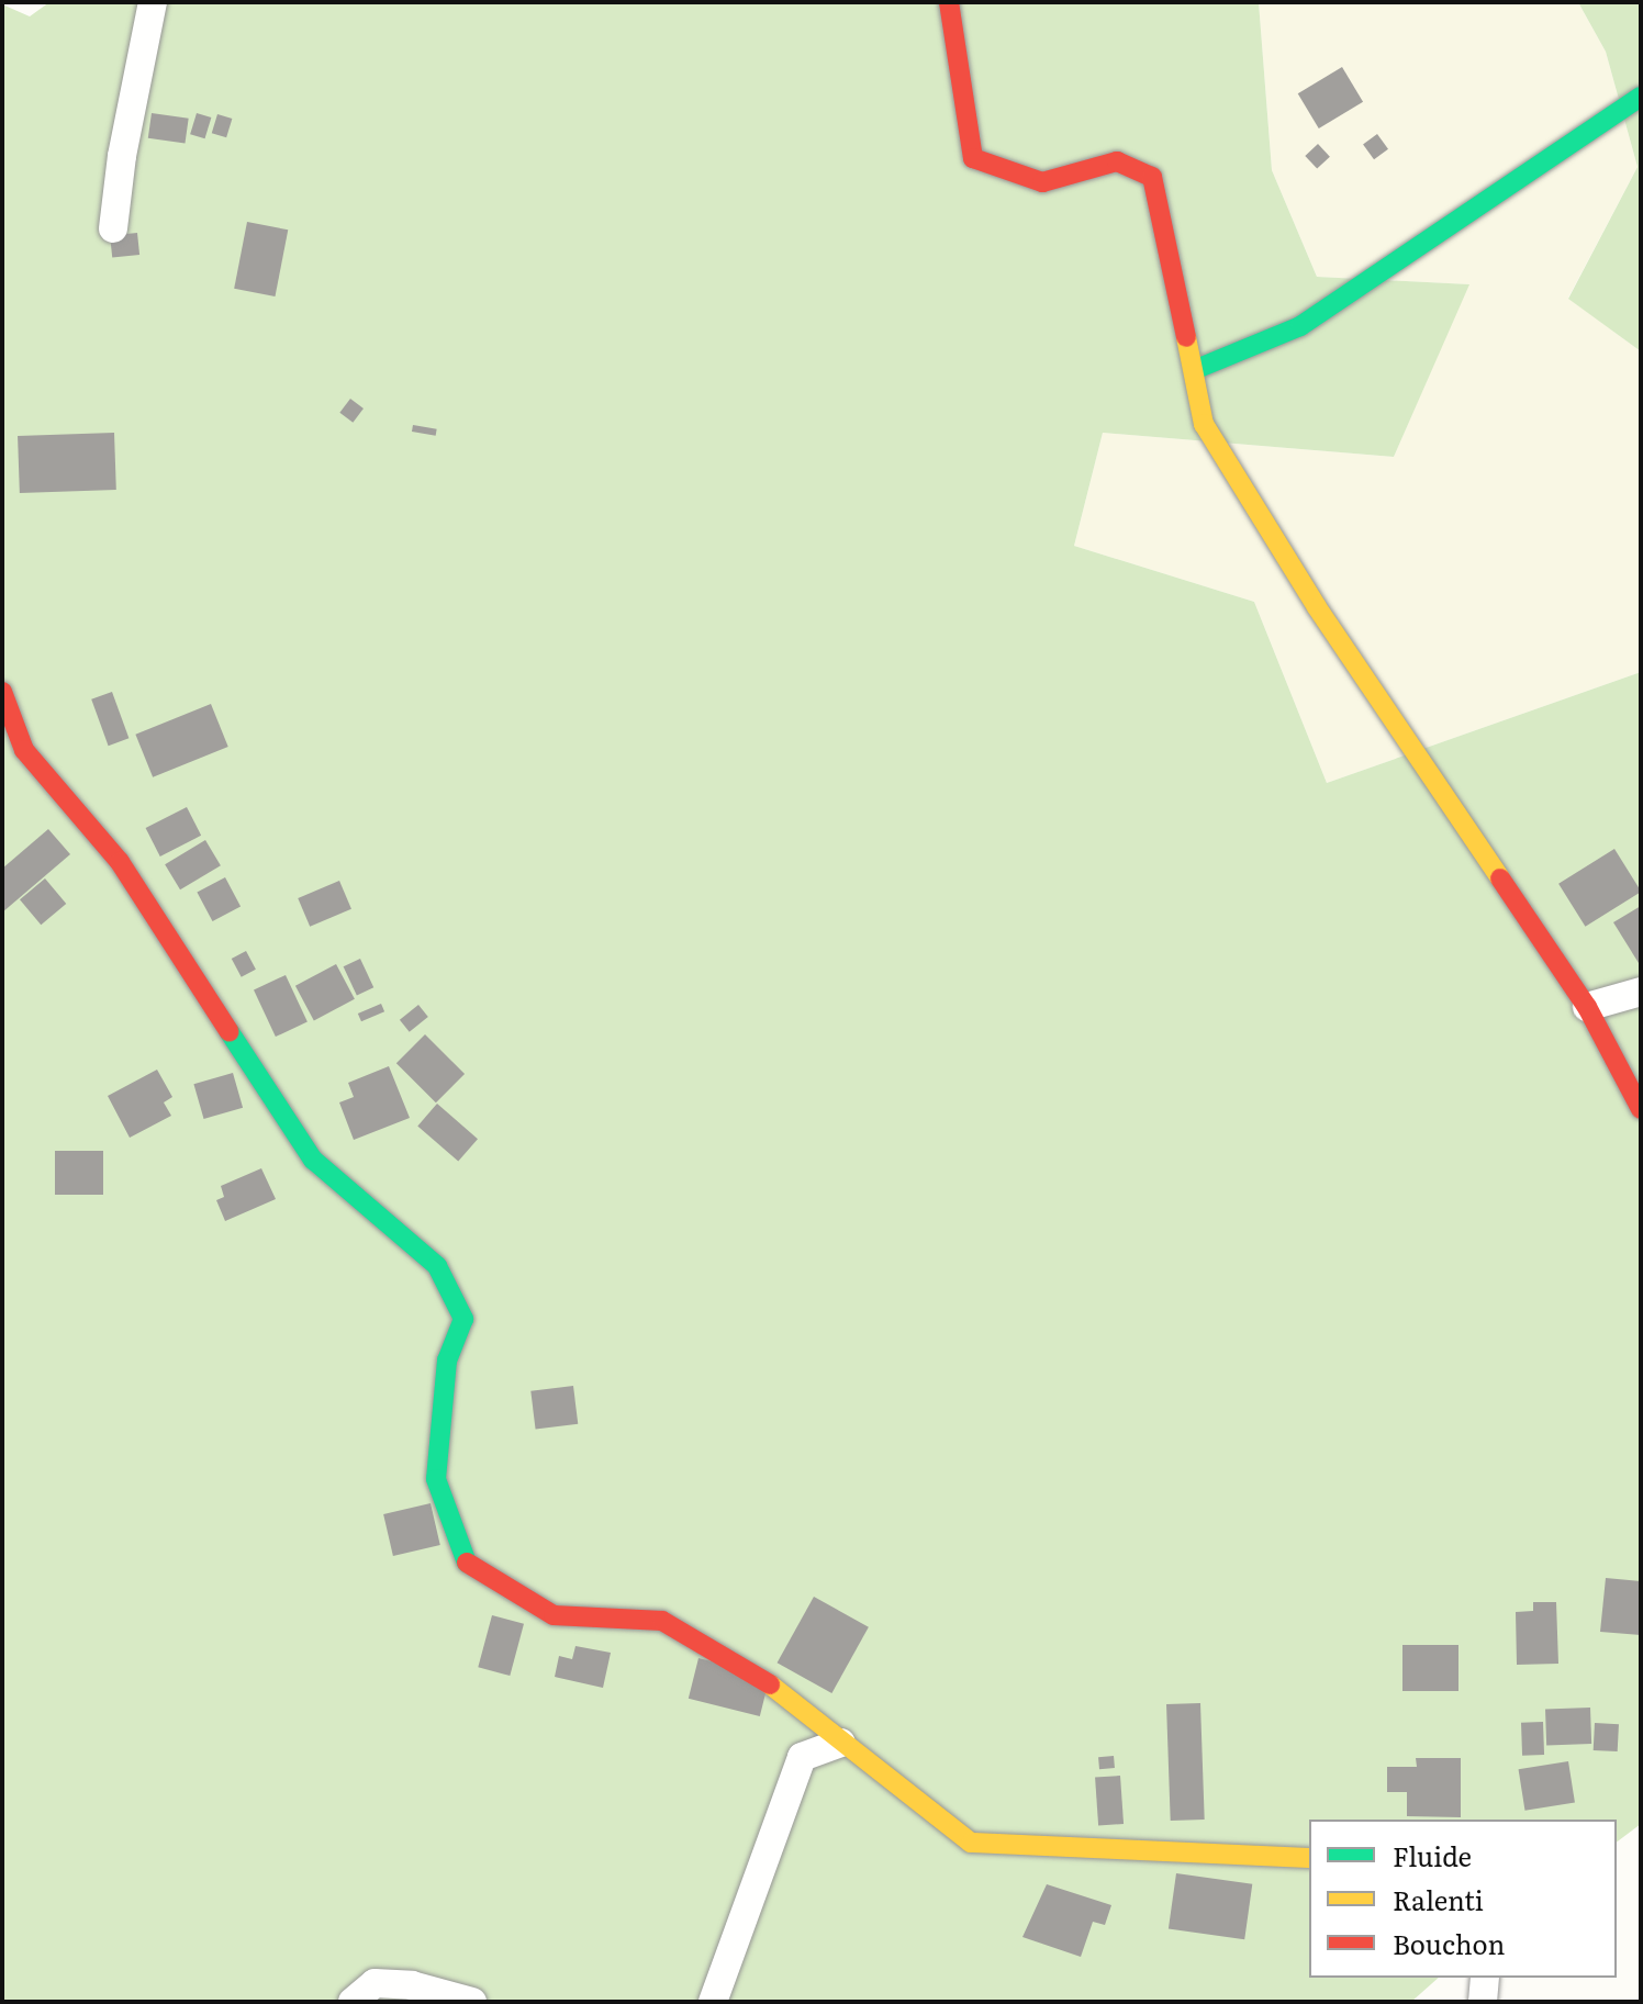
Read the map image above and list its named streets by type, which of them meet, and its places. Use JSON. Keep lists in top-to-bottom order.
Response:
{
  "legend": ["Fluide", "Ralenti", "Bouchon"]
}
